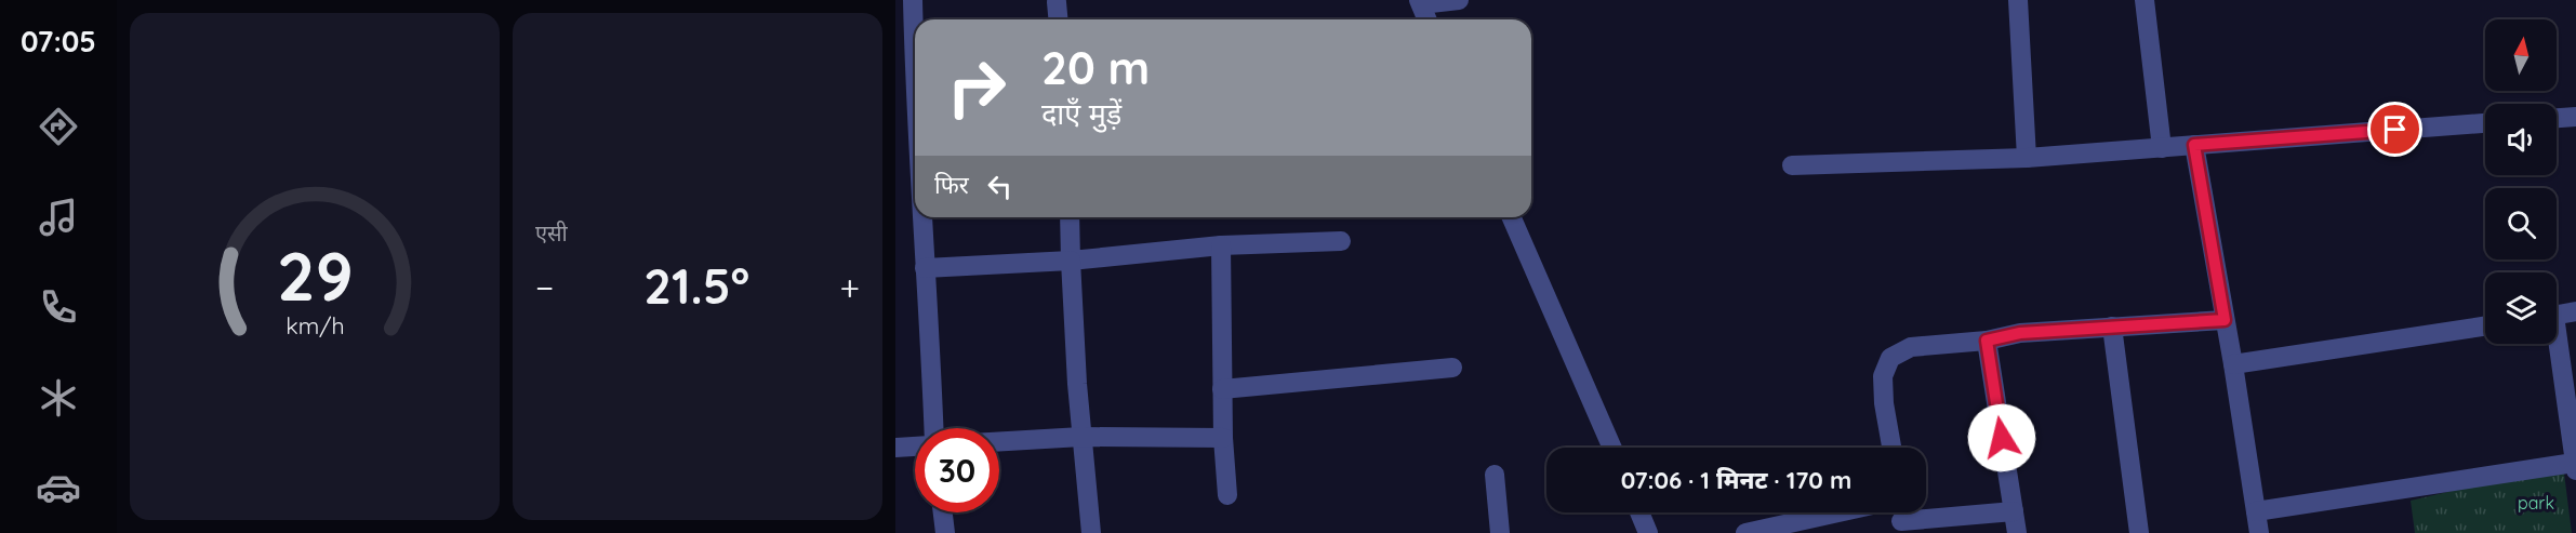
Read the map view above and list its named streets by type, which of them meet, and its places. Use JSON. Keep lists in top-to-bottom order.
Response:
{
  "parks": ["park"],
  "north": "top",
  "page": {
    "tabs": "07:05",
    "tile": "एसी",
    "turn": ["20 m", "दाएँ मुड़ें"],
    "then": "फिर",
    "heat": ["−", "21.5°", "+"],
    "limit": "30",
    "trip": "07:06 · 1 मिनट · 170 m",
    "gauge": ["29", "km/h"]
  }
}
